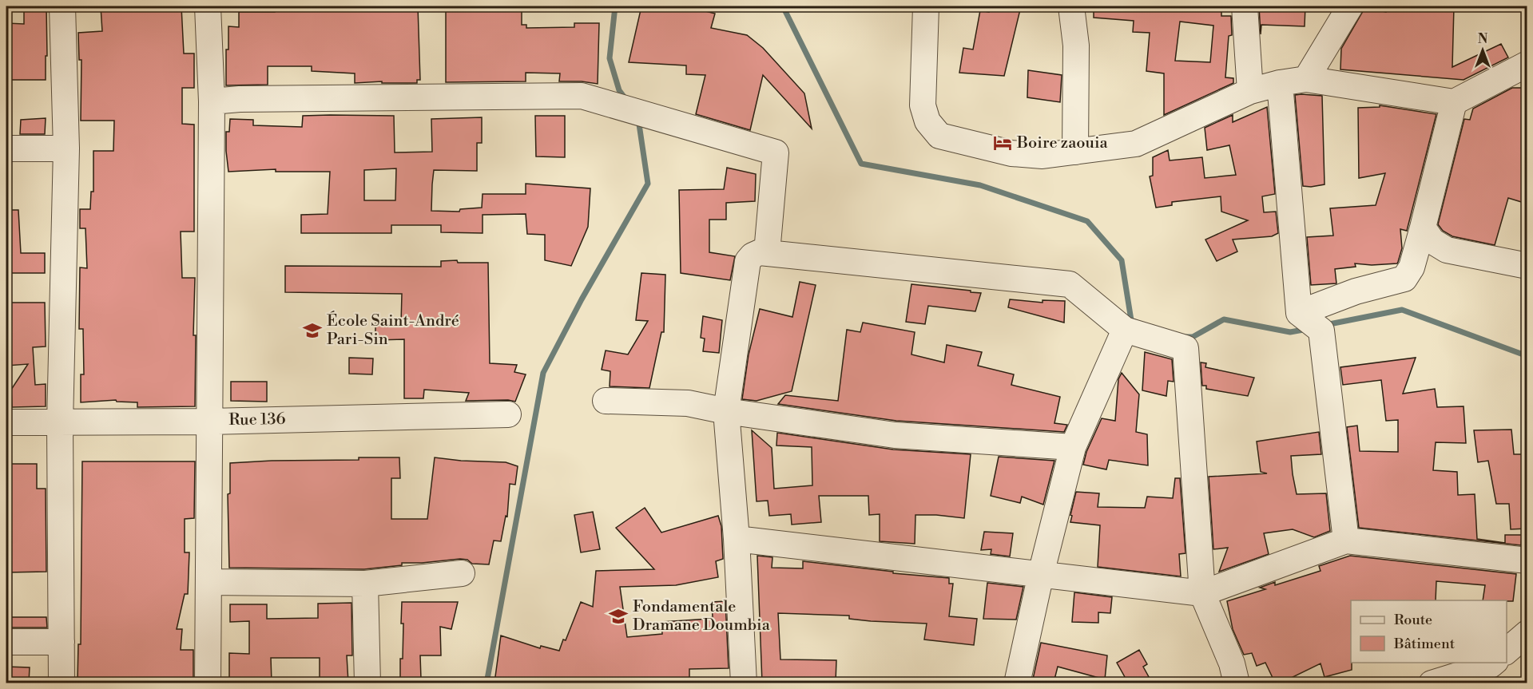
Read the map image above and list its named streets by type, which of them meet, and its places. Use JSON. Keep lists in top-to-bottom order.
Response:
{
  "streets": {
    "street": ["Rue 136"]
  },
  "places": {
    "hotel": ["Boire zaouia"],
    "school or university": ["École Saint-André Pari-Sin", "Fondamentale Dramane Doumbia"]
  },
  "legend": ["Route", "Bâtiment"],
  "north": "top"
}
